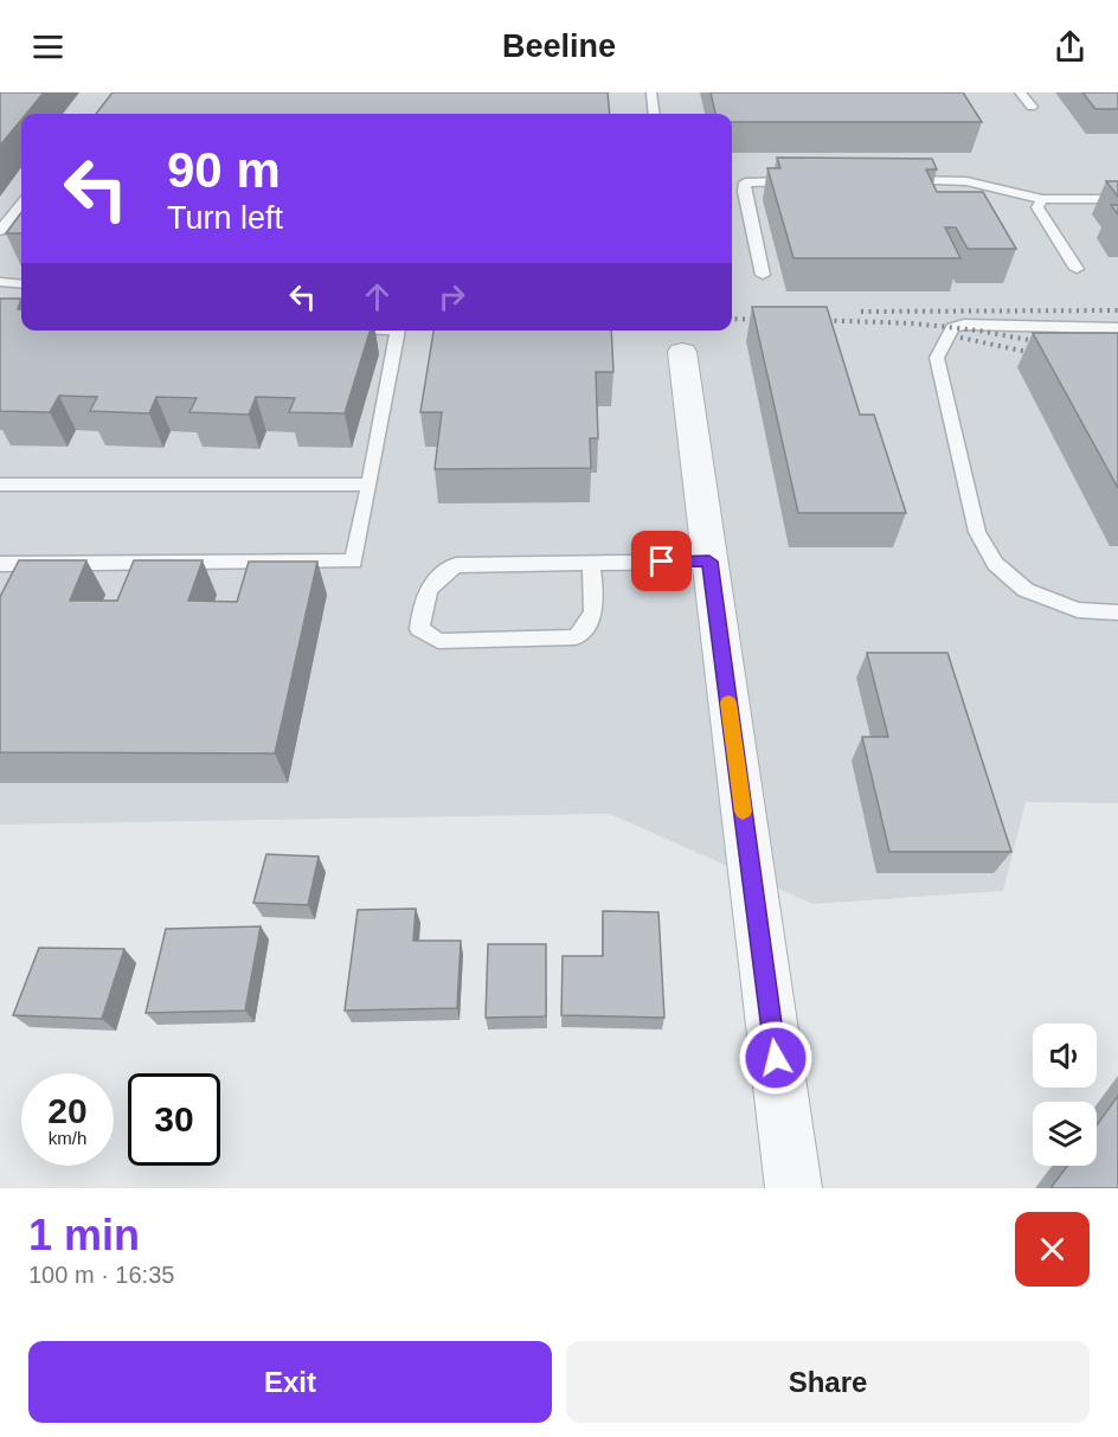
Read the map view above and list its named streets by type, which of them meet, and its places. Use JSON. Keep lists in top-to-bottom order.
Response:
{
  "page": {
    "header": "Beeline",
    "turn": ["90 m", "Turn left"],
    "speed": "20 km/h",
    "limit": "30",
    "heading": ["1 min", "100 m · 16:35"],
    "buttons": ["Exit", "Share"]
  }
}
